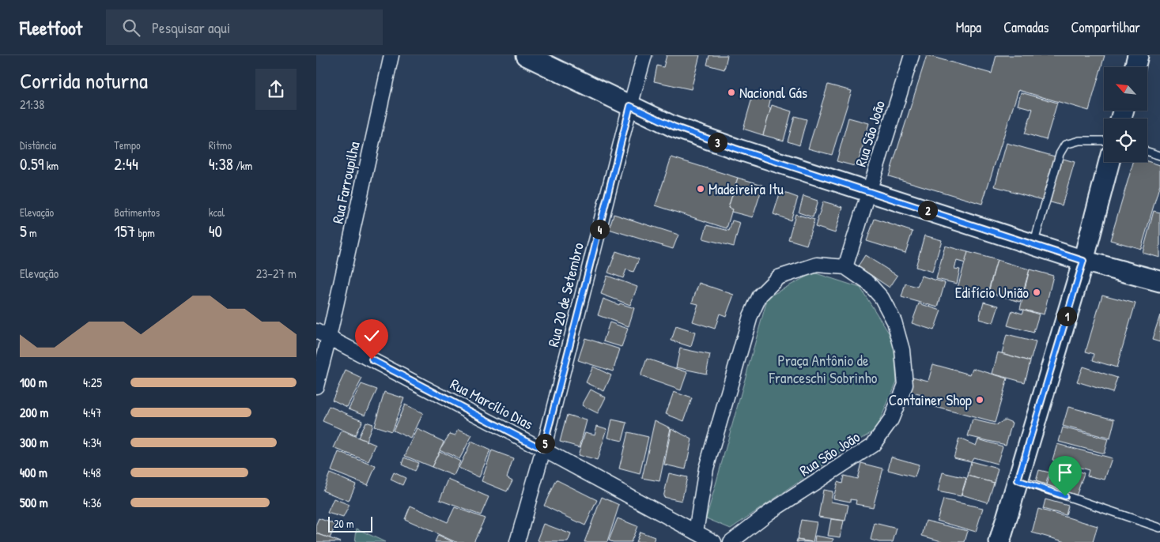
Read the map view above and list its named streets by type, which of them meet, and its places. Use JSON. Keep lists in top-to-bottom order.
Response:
{
  "streets": {
    "street": [
      "Rua São João",
      "Rua Farroupilha",
      "Rua 20 de Setembro",
      "Rua Marcílio Dias"
    ]
  },
  "crossings": [
    ["Rua São João", "Rua Marcílio Dias"],
    ["Rua Farroupilha", "Rua Marcílio Dias"],
    ["Rua 20 de Setembro", "Rua Marcílio Dias"]
  ],
  "parks": ["Praça Antônio de Franceschi Sobrinho"],
  "places": [
    "Nacional Gás",
    "Madeireira Itu",
    "Edifício União",
    "Container Shop"
  ],
  "scale_bar": "20 m",
  "north": "top left",
  "page": {
    "header": "Fleetfoot",
    "search": "Pesquisar aqui",
    "nav": ["Mapa", "Camadas", "Compartilhar"],
    "heading": ["Corrida noturna", "21:38"],
    "stats": [
      ["Distância", "0.59 km"],
      ["Tempo", "2:44"],
      ["Ritmo", "4:38 /km"],
      ["Elevação", "5 m"],
      ["Batimentos", "157 bpm"],
      ["kcal", "40"]
    ],
    "pins": [
      "3",
      "2",
      "4",
      "1",
      "5"
    ],
    "chart": ["Elevação", "23–27 m"],
    "list": [
      {
        "name": "100 m",
        "note": "4:25"
      },
      {
        "name": "200 m",
        "note": "4:47"
      },
      {
        "name": "300 m",
        "note": "4:34"
      },
      {
        "name": "400 m",
        "note": "4:48"
      },
      {
        "name": "500 m",
        "note": "4:36"
      }
    ],
    "scale": "20 m"
  }
}
